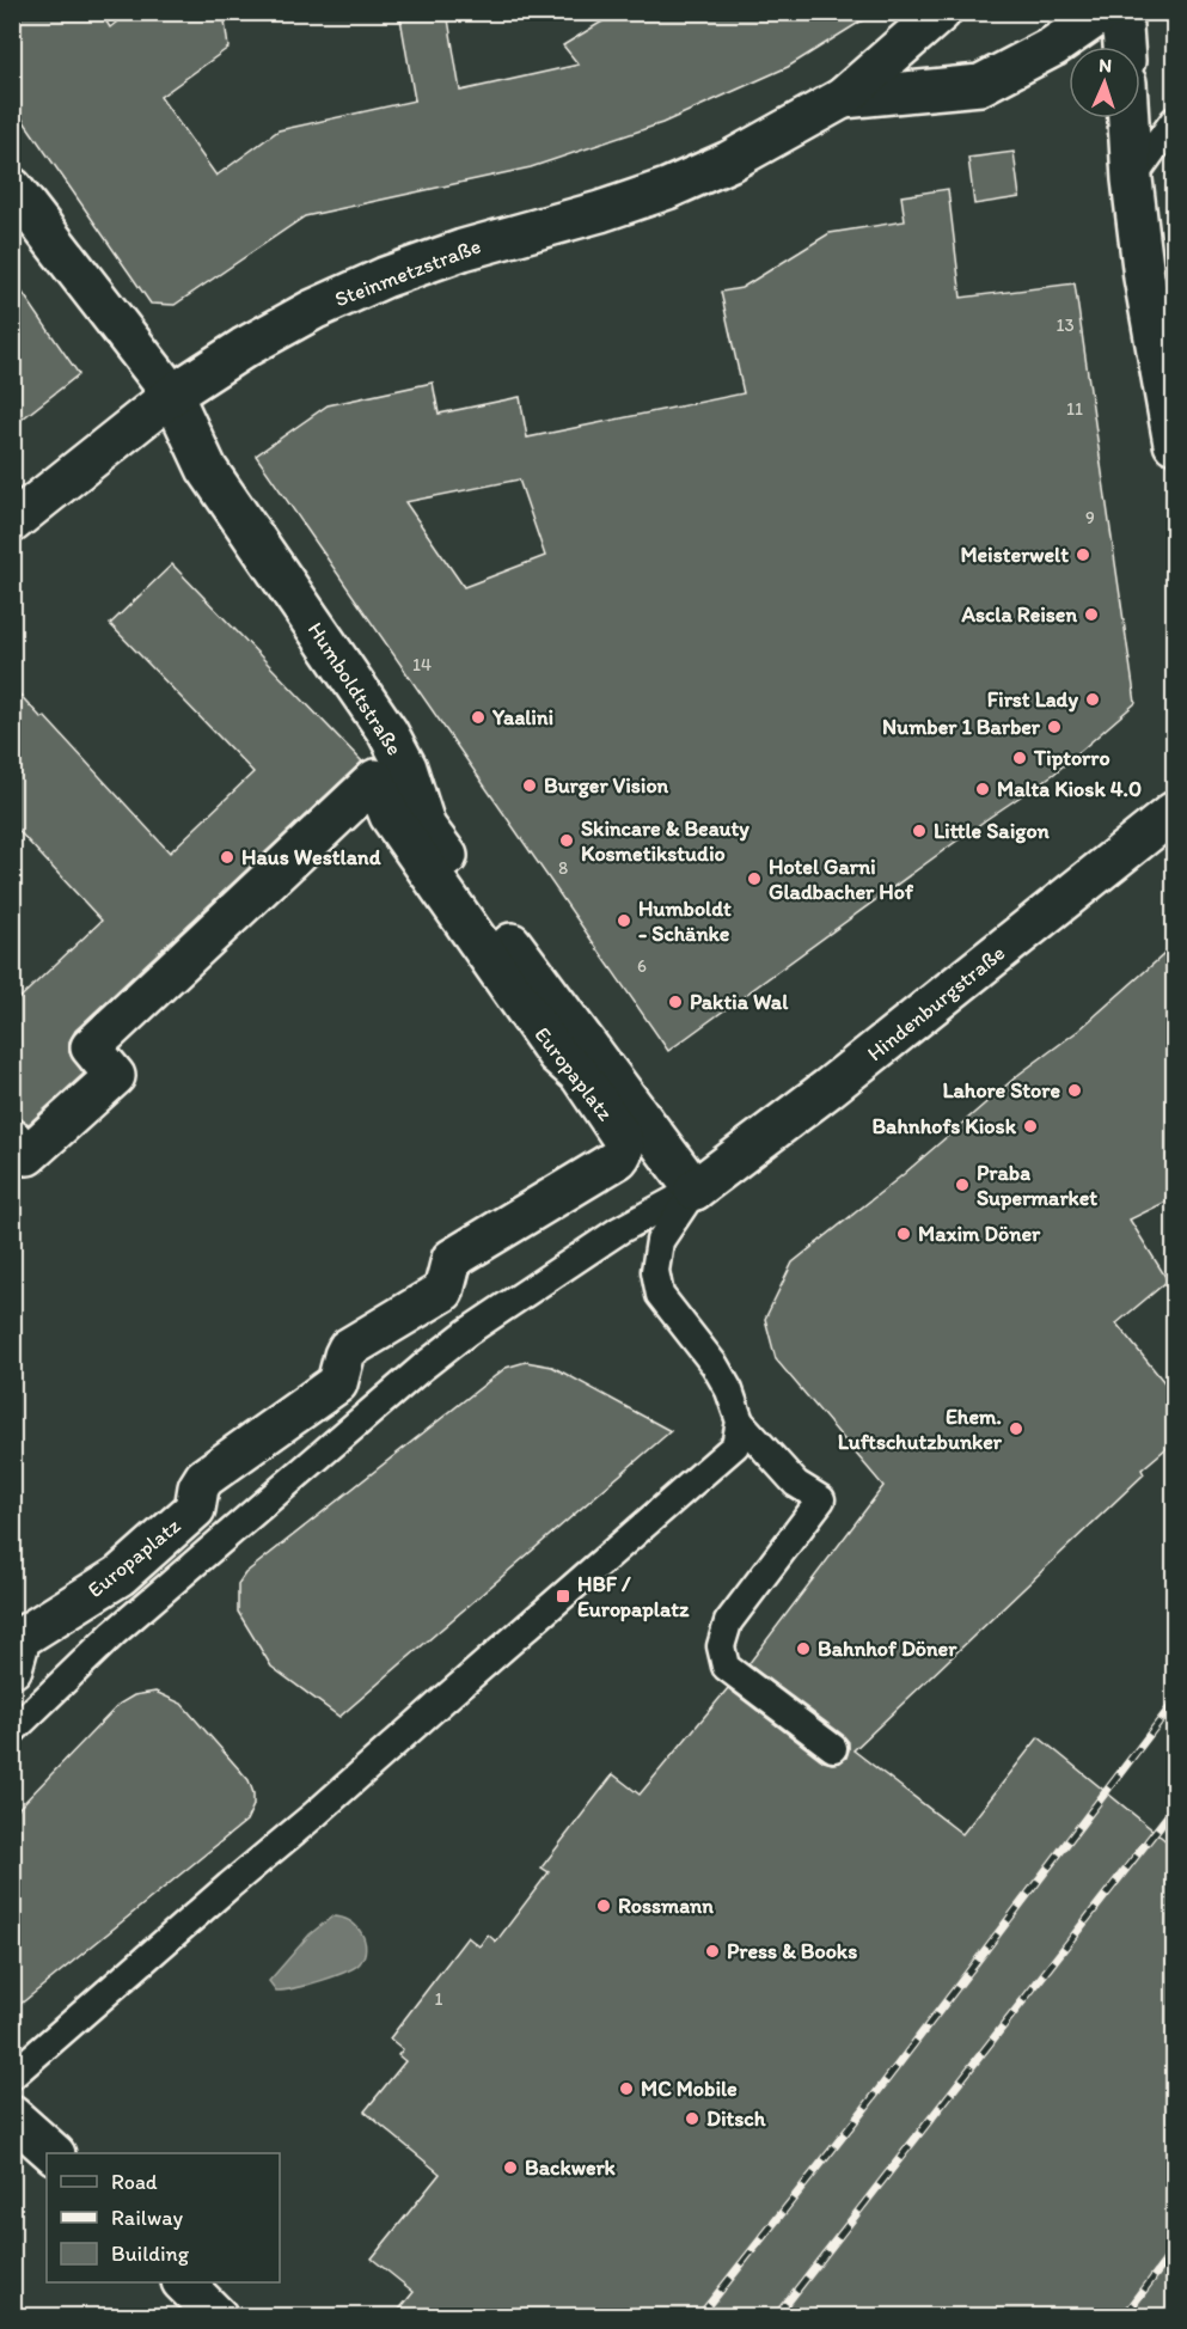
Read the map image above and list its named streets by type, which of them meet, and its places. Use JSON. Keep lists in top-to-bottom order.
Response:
{
  "streets": {
    "street": [
      "Steinmetzstraße",
      "Humboldtstraße",
      "Hindenburgstraße",
      "Europaplatz"
    ]
  },
  "crossings": [
    ["Steinmetzstraße", "Humboldtstraße"],
    ["Humboldtstraße", "Hindenburgstraße"],
    ["Humboldtstraße", "Europaplatz"],
    ["Hindenburgstraße", "Europaplatz"]
  ],
  "places": {
    "other": [
      "Meisterwelt",
      "Ascla Reisen",
      "First Lady",
      "Yaalini",
      "Number 1 Barber",
      "Tiptorro",
      "Burger Vision",
      "Malta Kiosk 4.0",
      "Little Saigon",
      "Skincare & Beauty Kosmetikstudio",
      "Haus Westland",
      "Hotel Garni Gladbacher Hof",
      "Humboldt - Schänke",
      "Paktia Wal",
      "Lahore Store",
      "Bahnhofs Kiosk",
      "Praba Supermarket",
      "Maxim Döner",
      "Ehem. Luftschutzbunker",
      "Bahnhof Döner",
      "Rossmann",
      "Press & Books",
      "MC Mobile",
      "Ditsch",
      "Backwerk"
    ],
    "transit": ["HBF / Europaplatz"]
  },
  "house_numbers": [
    "13",
    "11",
    "9",
    "14",
    "8",
    "6",
    "1"
  ],
  "legend": ["Road", "Railway", "Building"],
  "north": "top"
}
